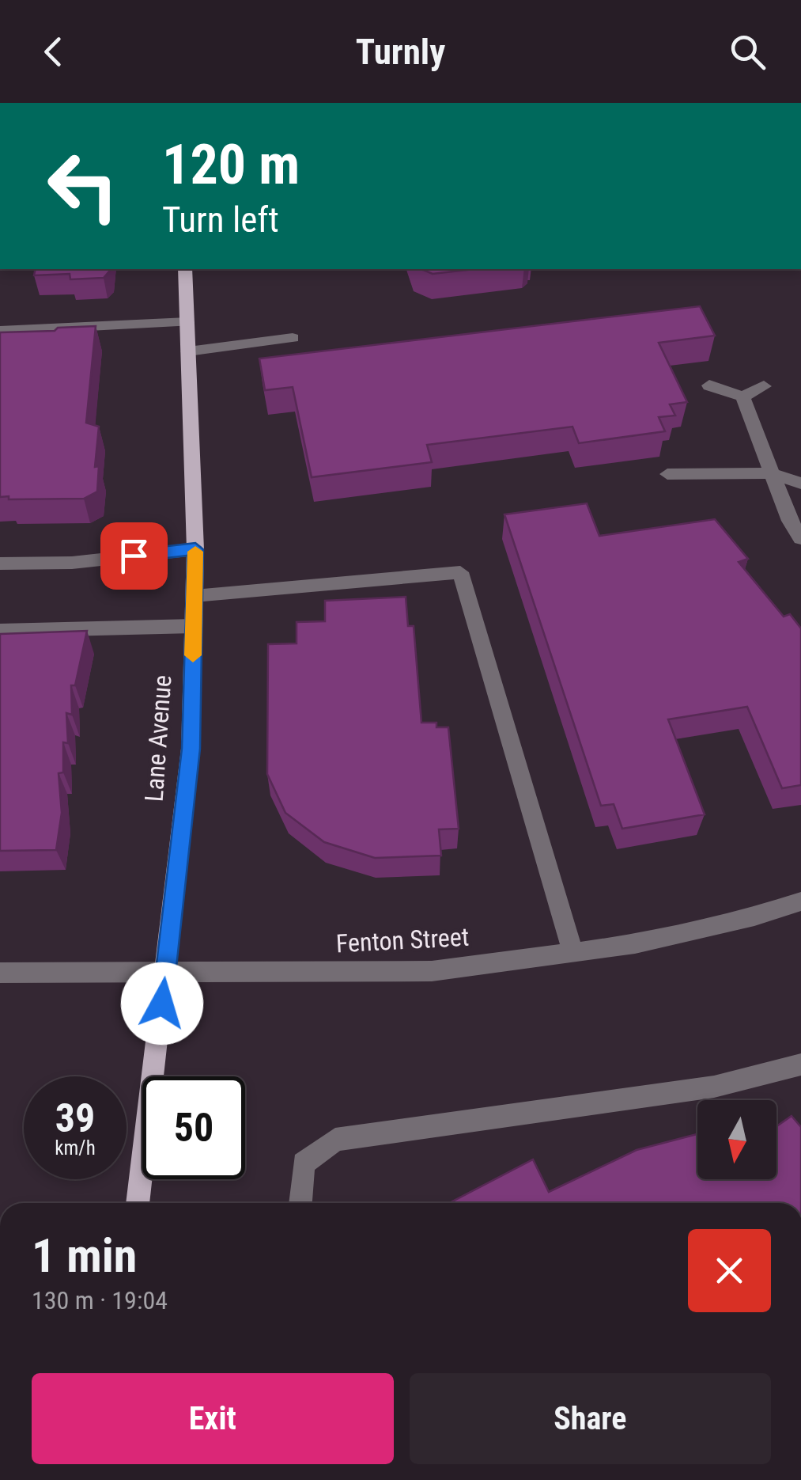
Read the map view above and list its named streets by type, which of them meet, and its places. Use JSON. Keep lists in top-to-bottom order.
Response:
{
  "streets": {
    "main road": ["Lane Avenue"],
    "street": ["Fenton Street"]
  },
  "crossings": [
    ["Lane Avenue", "Fenton Street"]
  ],
  "north": "bottom",
  "page": {
    "header": "Turnly",
    "turn": ["120 m", "Turn left"],
    "speed": "39 km/h",
    "limit": "50",
    "heading": ["1 min", "130 m · 19:04"],
    "buttons": ["Exit", "Share"]
  }
}
